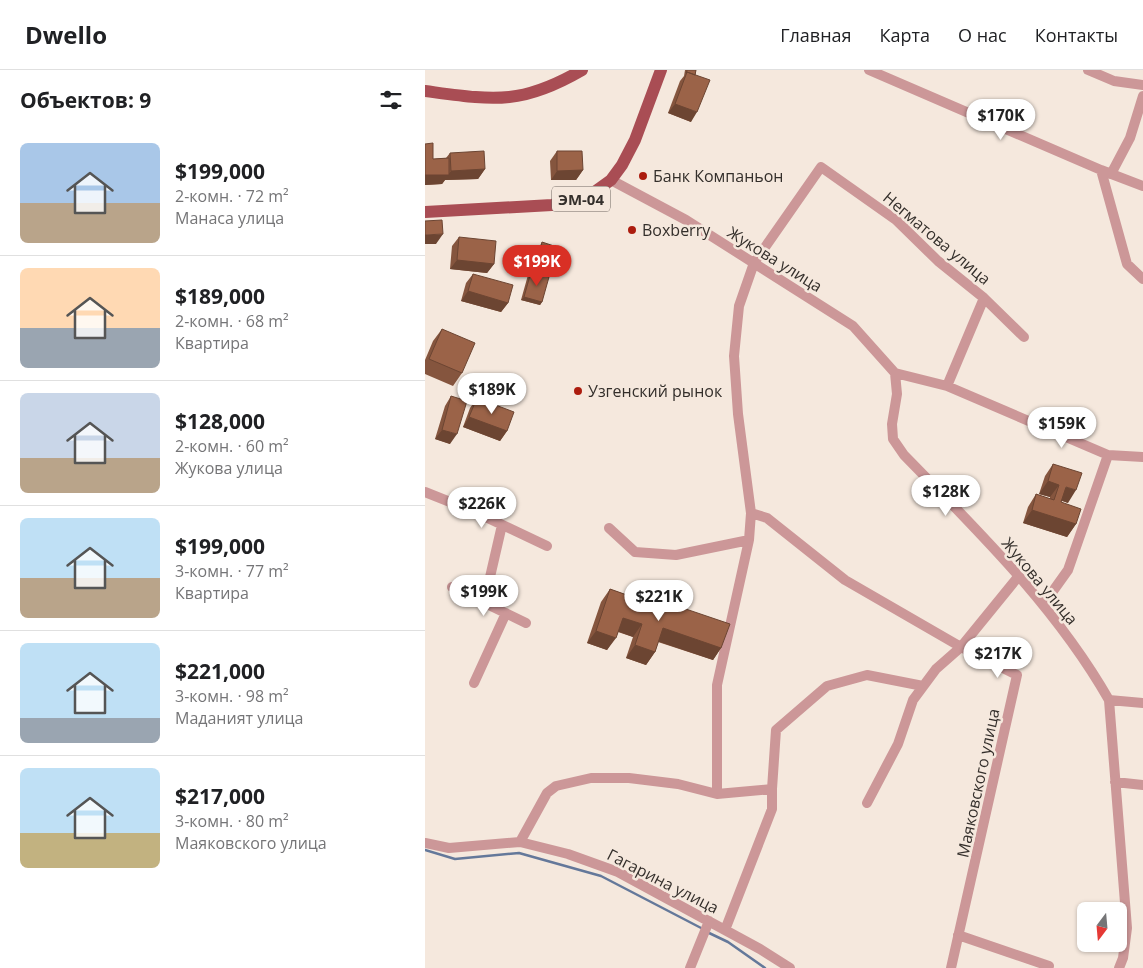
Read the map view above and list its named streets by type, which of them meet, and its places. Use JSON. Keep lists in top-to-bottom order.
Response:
{
  "streets": {
    "main road": ["ЭМ-04"],
    "street": [
      "Негматова улица",
      "Жукова улица",
      "Маяковского улица",
      "Гагарина улица"
    ]
  },
  "crossings": [
    ["ЭМ-04", "Жукова улица"],
    ["Негматова улица", "Жукова улица"]
  ],
  "places": ["Банк Компаньон", "Boxberry", "Узгенский рынок"],
  "north": "bottom",
  "page": {
    "header": "Dwello",
    "nav": [
      "Главная",
      "Карта",
      "О нас",
      "Контакты"
    ],
    "heading": "Объектов: 9",
    "price": [
      "$170K",
      "$199K",
      "$189K",
      "$159K",
      "$128K",
      "$226K",
      "$199K",
      "$221K",
      "$217K"
    ],
    "list": [
      {
        "name": "$199,000",
        "note": "2-комн. · 72 m² · Манаса улица"
      },
      {
        "name": "$189,000",
        "note": "2-комн. · 68 m² · Квартира"
      },
      {
        "name": "$128,000",
        "note": "2-комн. · 60 m² · Жукова улица"
      },
      {
        "name": "$199,000",
        "note": "3-комн. · 77 m² · Квартира"
      },
      {
        "name": "$221,000",
        "note": "3-комн. · 98 m² · Маданият улица"
      },
      {
        "name": "$217,000",
        "note": "3-комн. · 80 m² · Маяковского улица"
      }
    ]
  }
}
